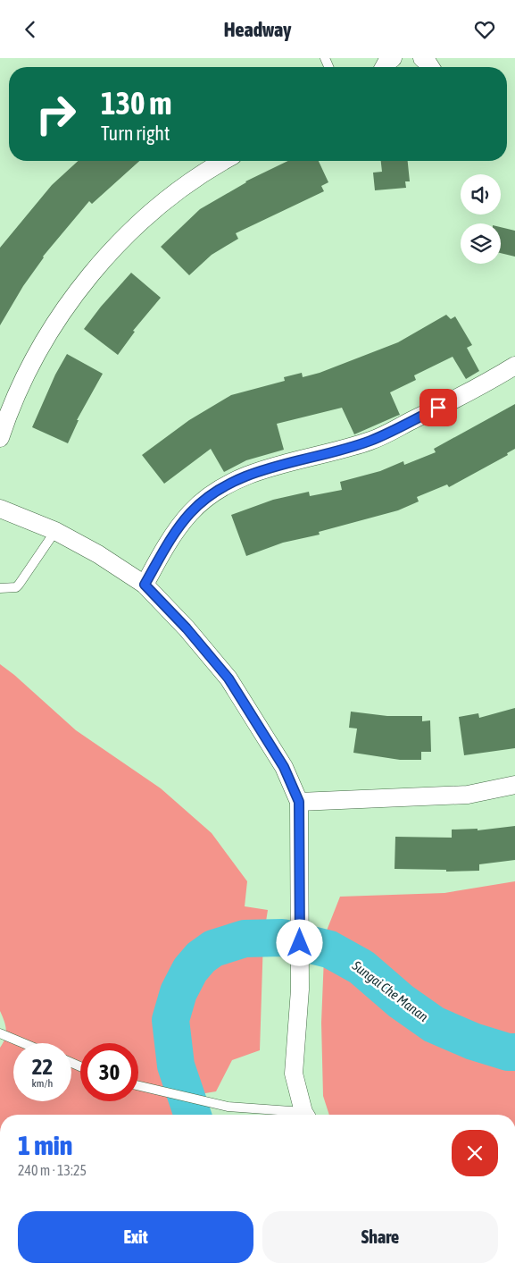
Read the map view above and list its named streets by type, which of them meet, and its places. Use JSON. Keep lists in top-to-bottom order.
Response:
{
  "water": ["Sungai Che Manan"],
  "page": {
    "header": "Headway",
    "turn": ["130 m", "Turn right"],
    "speed": "22 km/h",
    "limit": "30",
    "heading": ["1 min", "240 m · 13:25"],
    "buttons": ["Exit", "Share"]
  }
}
